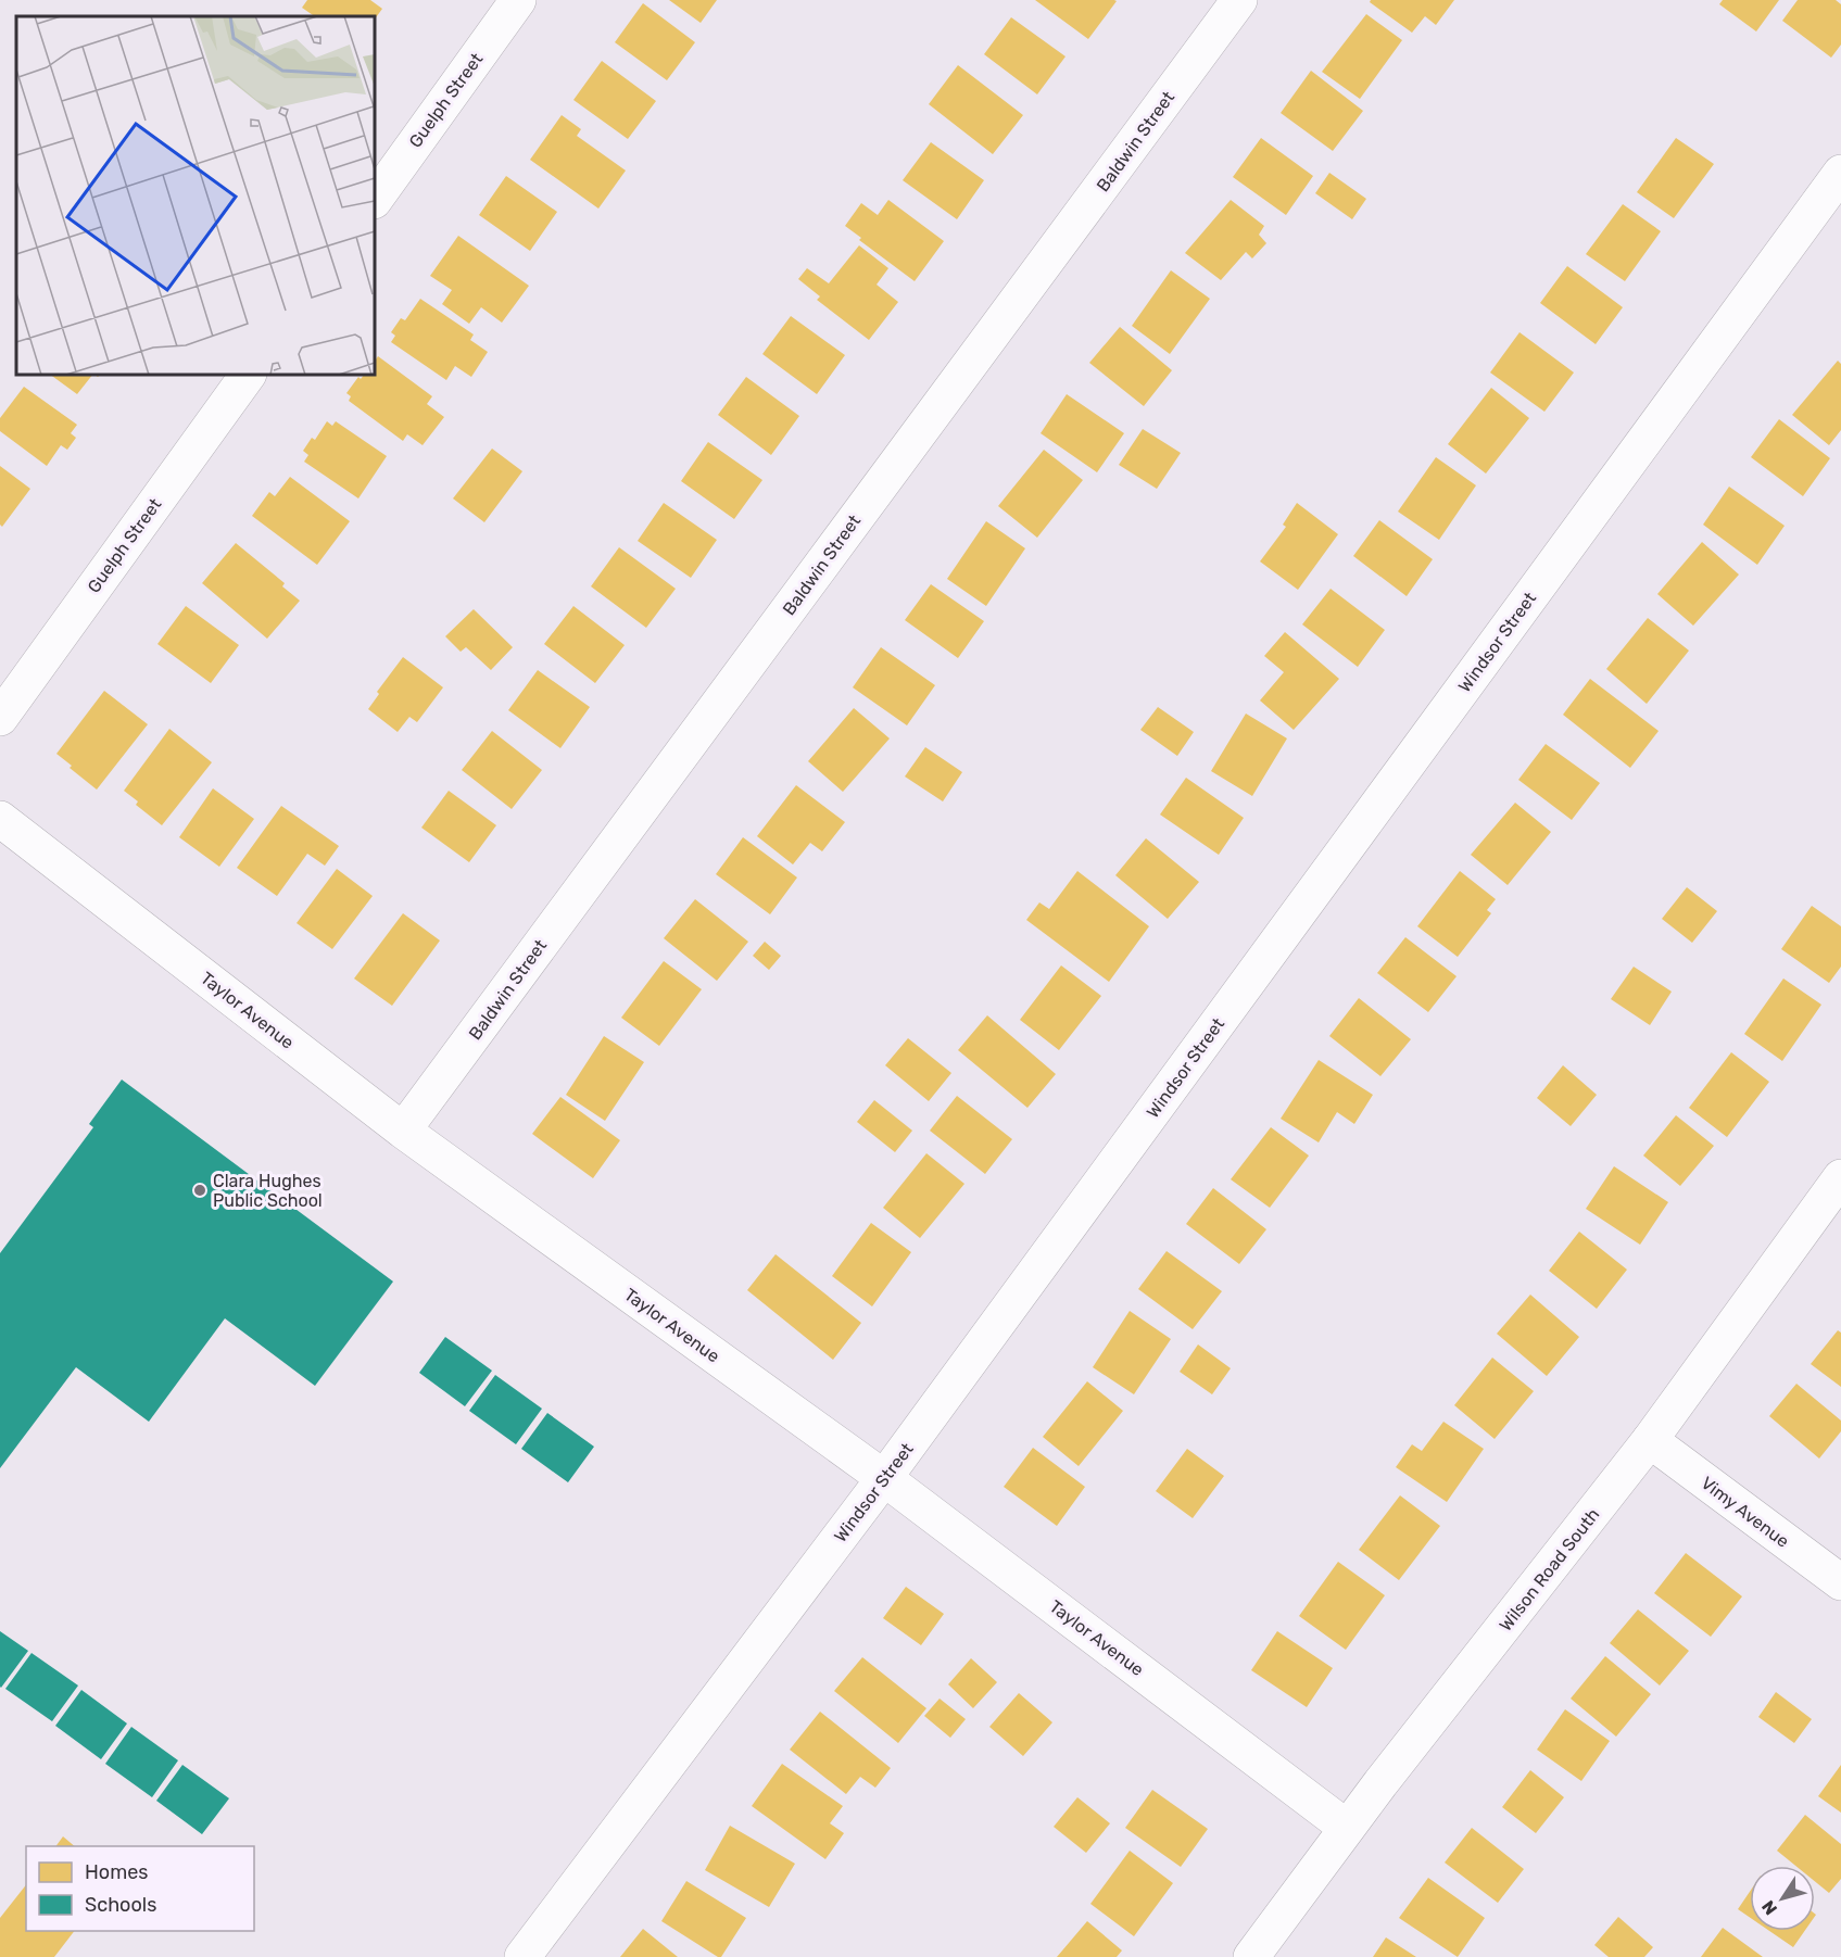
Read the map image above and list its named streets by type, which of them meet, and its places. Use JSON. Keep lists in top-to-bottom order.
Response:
{
  "streets": {
    "street": [
      "Guelph Street",
      "Baldwin Street",
      "Windsor Street",
      "Taylor Avenue",
      "Vimy Avenue",
      "Wilson Road South"
    ]
  },
  "crossings": [
    ["Baldwin Street", "Taylor Avenue"],
    ["Windsor Street", "Taylor Avenue"],
    ["Taylor Avenue", "Wilson Road South"],
    ["Vimy Avenue", "Wilson Road South"]
  ],
  "places": ["Clara Hughes Public School"],
  "legend": ["Homes", "Schools"],
  "north": "bottom left"
}
